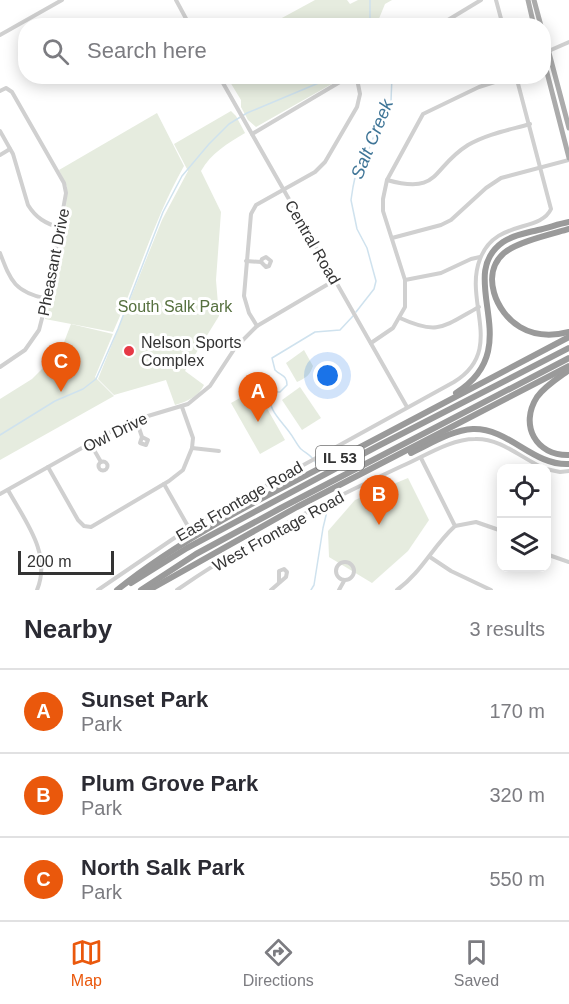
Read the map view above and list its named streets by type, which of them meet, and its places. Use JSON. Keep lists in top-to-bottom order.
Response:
{
  "streets": {
    "highway": ["IL 53"],
    "street": [
      "Central Road",
      "Pheasant Drive",
      "Owl Drive",
      "East Frontage Road",
      "West Frontage Road"
    ]
  },
  "crossings": [
    ["Central Road", "Owl Drive"],
    ["Central Road", "East Frontage Road"]
  ],
  "water": ["Salt Creek"],
  "parks": ["South Salk Park"],
  "places": ["Nelson Sports Complex"],
  "scale_bar": "200 m",
  "page": {
    "search": "Search here",
    "pins": ["C", "A", "B"],
    "scale": "200 m",
    "heading": ["Nearby", "3 results"],
    "list": [
      {
        "mark": "A",
        "name": "Sunset Park",
        "note": "Park",
        "value": "170 m"
      },
      {
        "mark": "B",
        "name": "Plum Grove Park",
        "note": "Park",
        "value": "320 m"
      },
      {
        "mark": "C",
        "name": "North Salk Park",
        "note": "Park",
        "value": "550 m"
      }
    ],
    "nav": ["Map", "Directions", "Saved"]
  }
}
